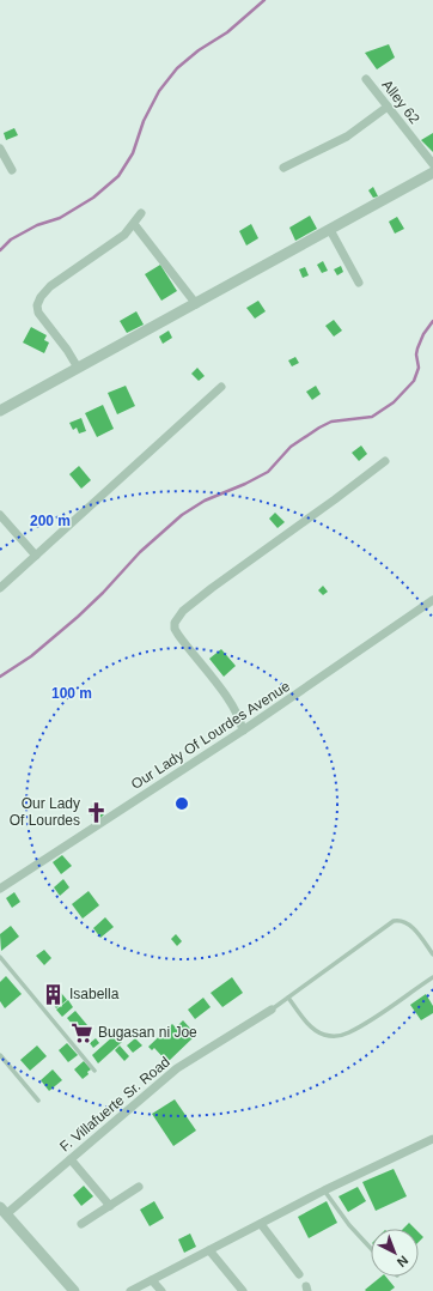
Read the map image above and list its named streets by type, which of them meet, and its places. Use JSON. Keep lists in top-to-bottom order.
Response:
{
  "streets": {
    "street": ["Alley 62", "Our Lady Of Lourdes Avenue", "F. Villafuerte Sr. Road"]
  },
  "places": {
    "church": ["Our Lady Of Lourdes"],
    "building": ["Isabella"],
    "supermarket": ["Bugasan ni Joe"]
  },
  "north": "bottom right",
  "rings": ["200 m", "100 m"]
}
